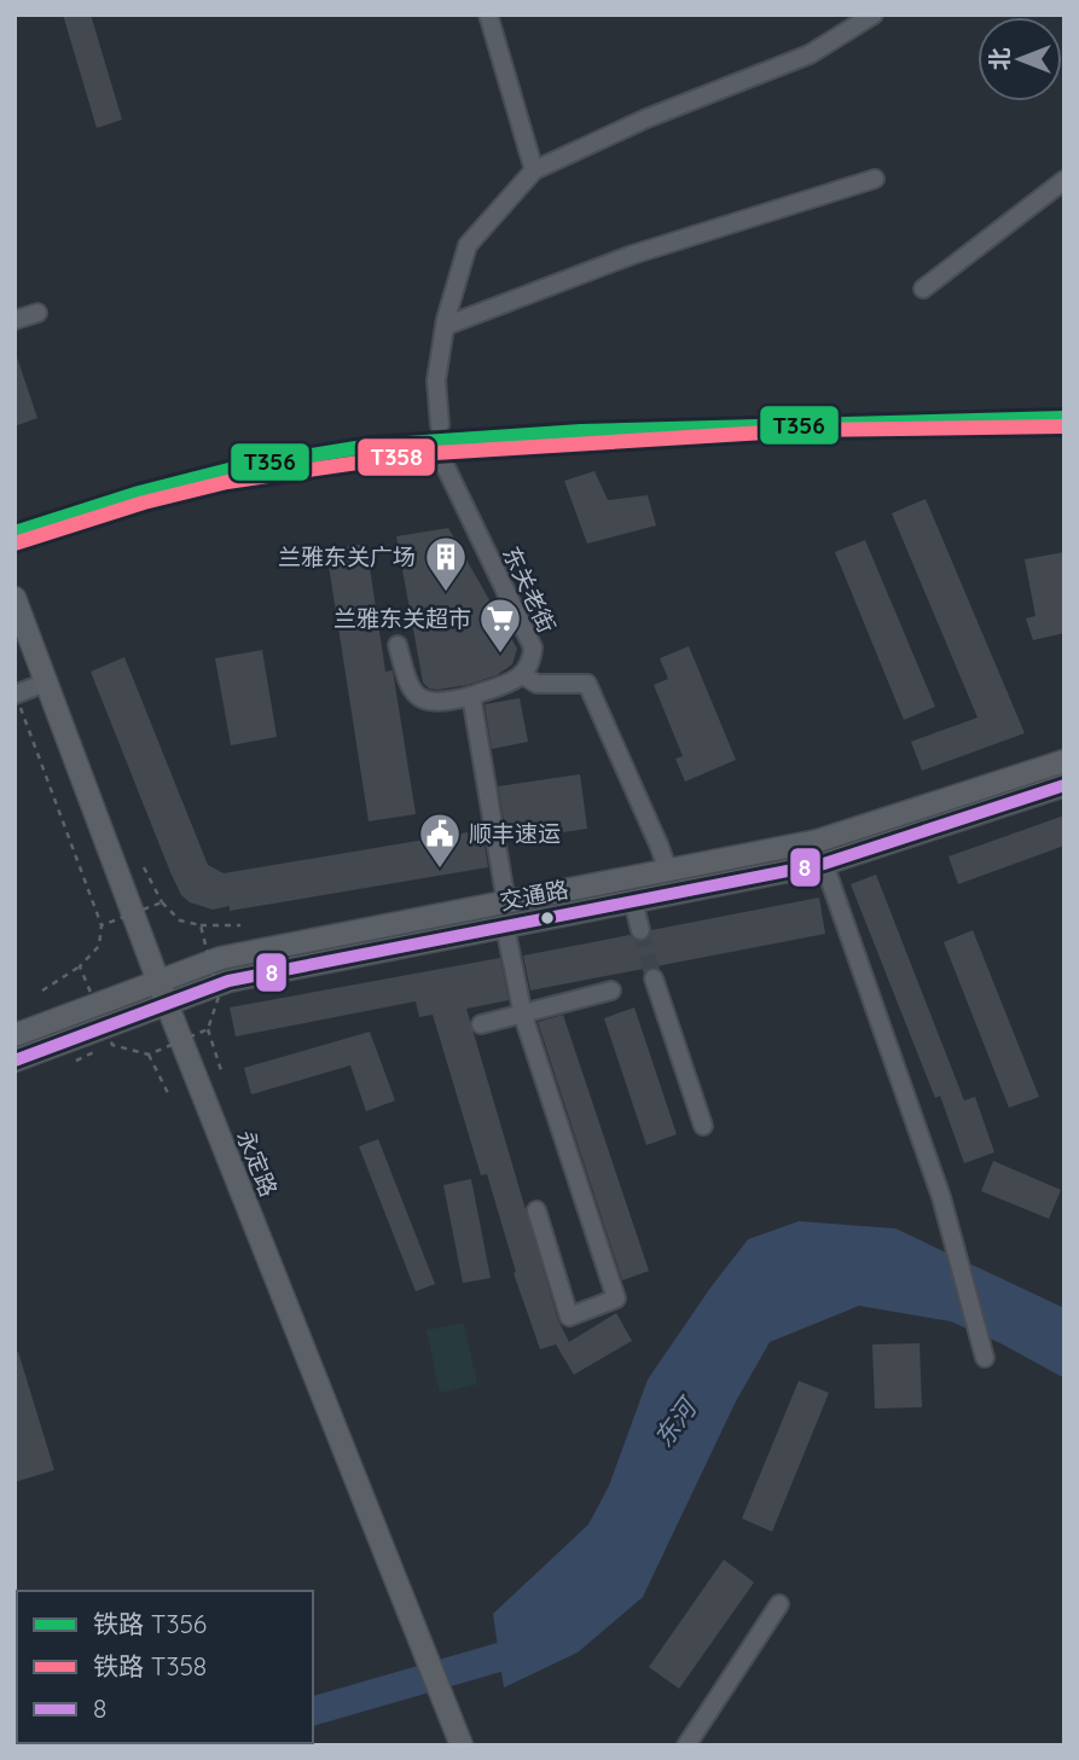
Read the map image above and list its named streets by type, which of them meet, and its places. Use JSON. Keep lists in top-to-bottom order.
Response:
{
  "streets": {
    "main road": ["交通路", "永定路"],
    "street": ["东关老街"]
  },
  "crossings": [
    ["交通路", "永定路"]
  ],
  "water": ["东河"],
  "places": {
    "building": ["兰雅东关广场"],
    "supermarket": ["兰雅东关超市"],
    "public building": ["顺丰速运"]
  },
  "lines": ["rail line T356", "rail line T358", "transit line 8"],
  "legend": ["铁路 T356", "铁路 T358", "8"],
  "north": "left"
}
